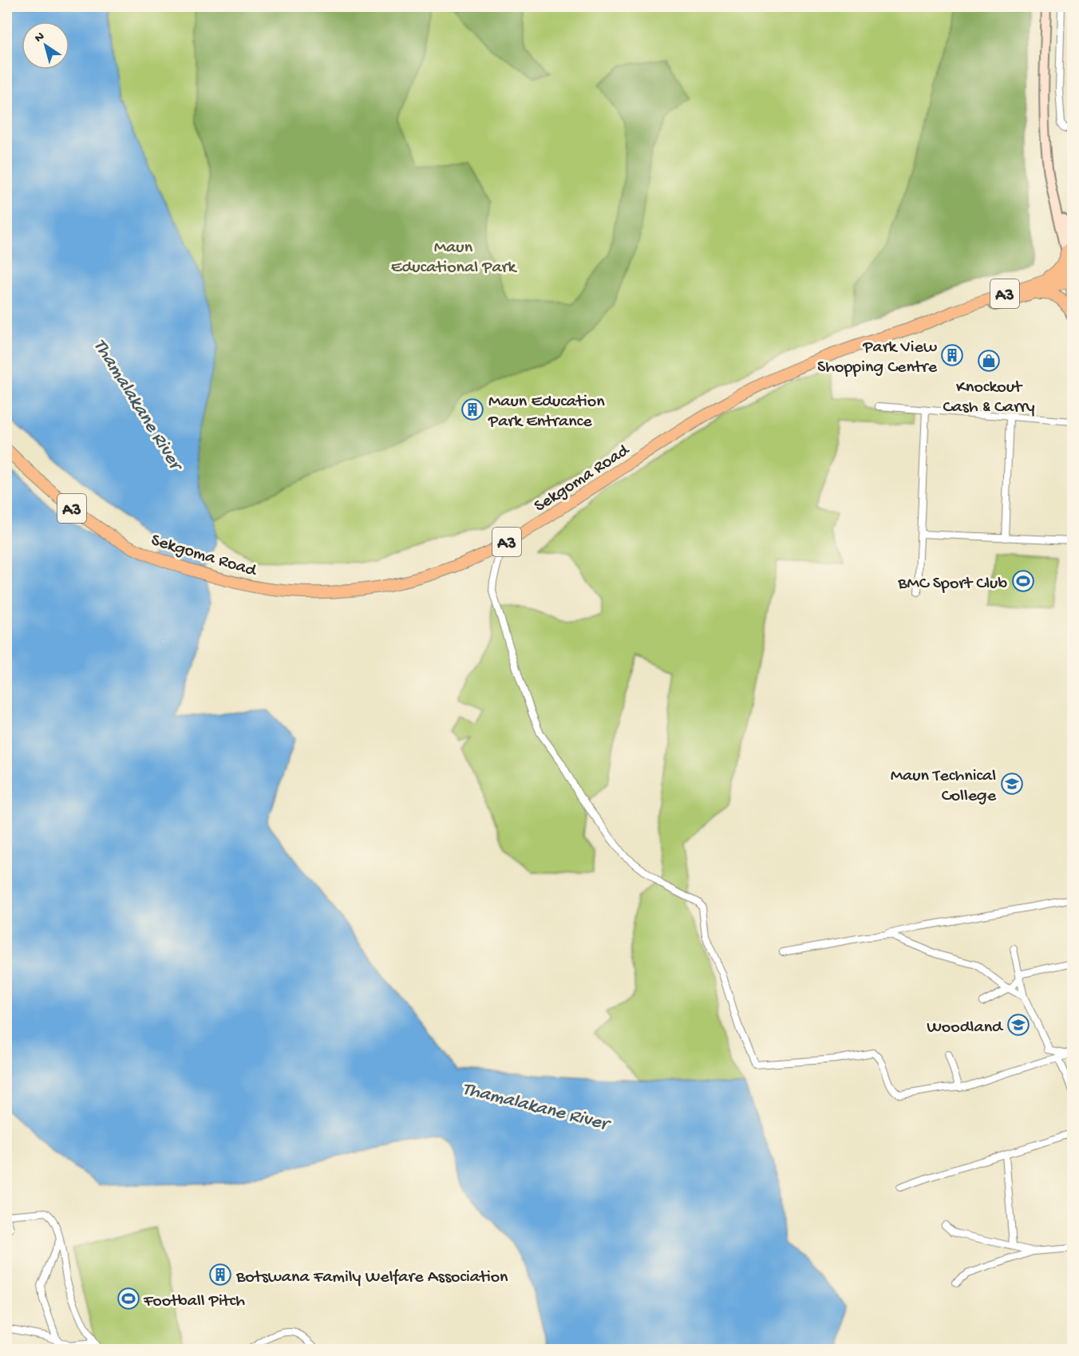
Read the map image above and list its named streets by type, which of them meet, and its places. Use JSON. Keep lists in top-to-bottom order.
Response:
{
  "streets": {
    "highway": ["A3", "Sekgoma Road"]
  },
  "water": ["Thamalakane River"],
  "parks": ["Maun Educational Park"],
  "places": {
    "building": ["Park View Shopping Centre", "Maun Education Park Entrance", "Botswana Family Welfare Association"],
    "shop": ["Knockout Cash & Carry"],
    "sports": ["BMC Sport Club", "Football Pitch"],
    "school or university": ["Maun Technical College", "Woodland"]
  },
  "north": "top left"
}
